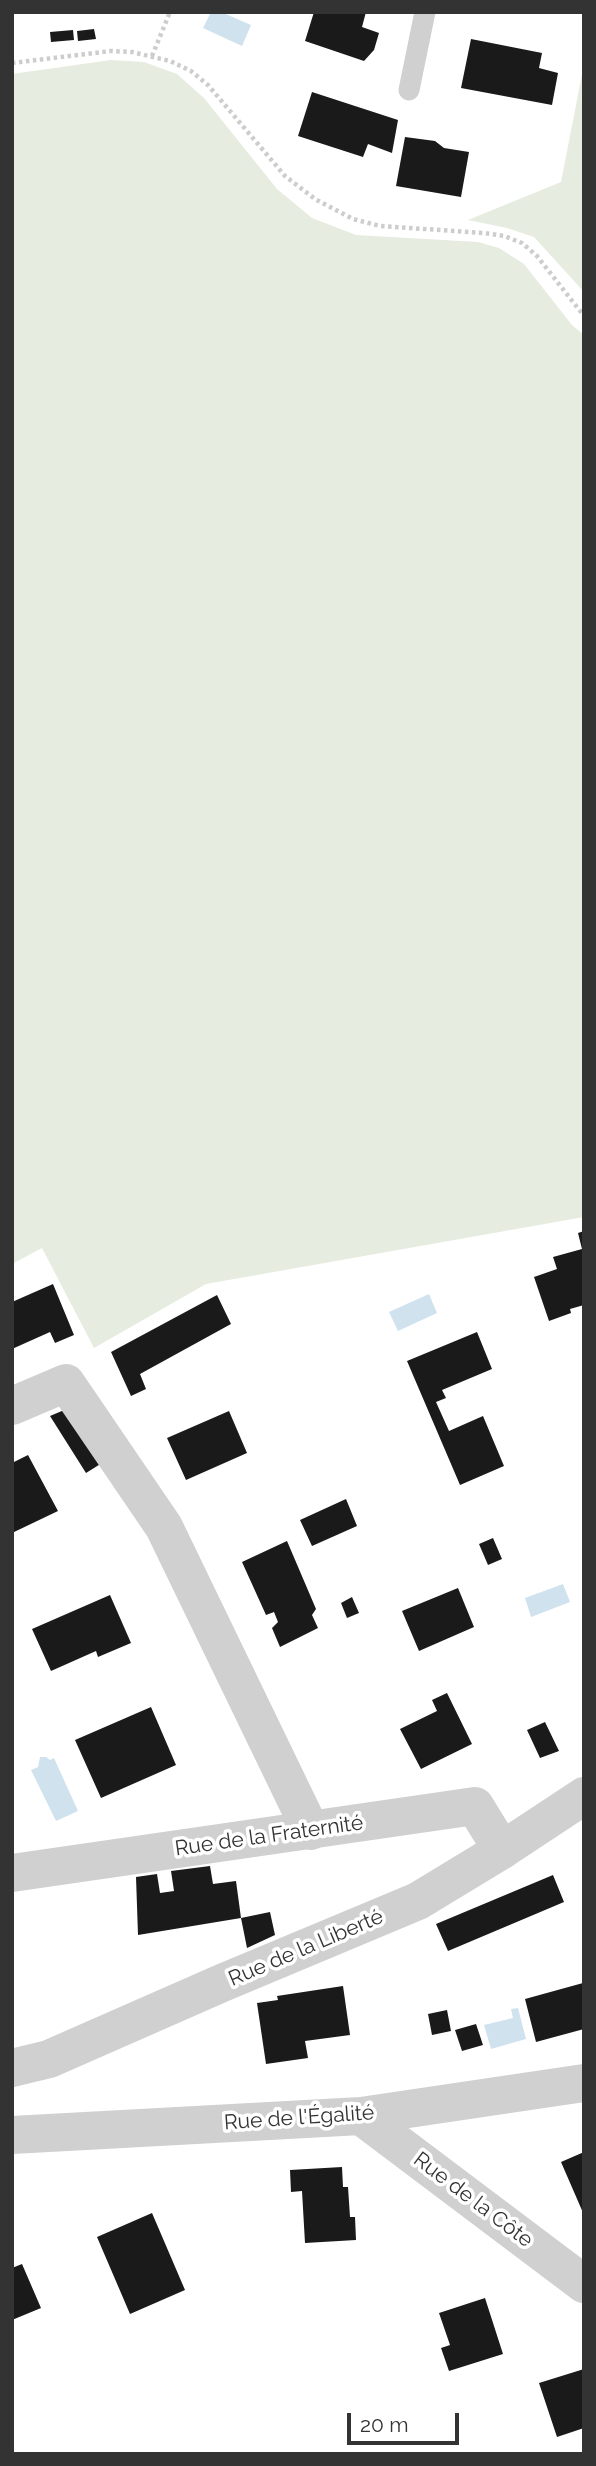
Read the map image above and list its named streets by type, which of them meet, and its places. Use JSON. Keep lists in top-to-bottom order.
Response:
{
  "streets": {
    "street": [
      "Rue de la Fraternité",
      "Rue de la Liberté",
      "Rue de l'Égalité",
      "Rue de la Côte"
    ]
  },
  "crossings": [
    ["Rue de la Fraternité", "Rue de la Liberté"],
    ["Rue de l'Égalité", "Rue de la Côte"]
  ],
  "scale_bar": "20 m"
}
